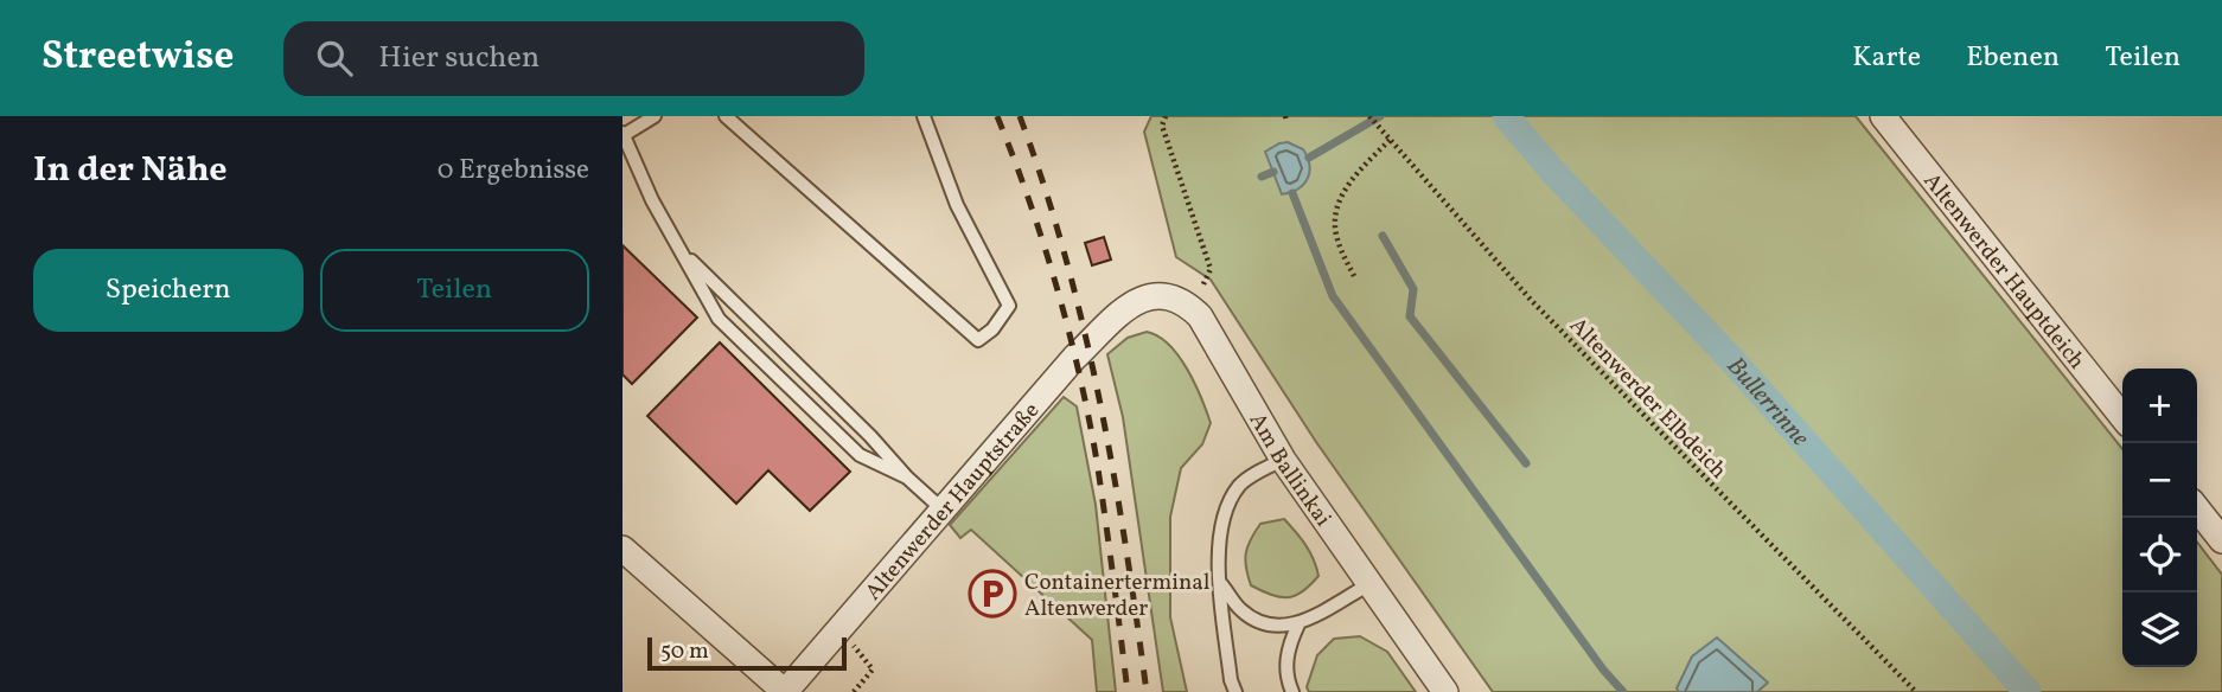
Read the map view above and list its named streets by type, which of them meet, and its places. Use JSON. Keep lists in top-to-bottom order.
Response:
{
  "streets": {
    "street": ["Altenwerder Hauptdeich", "Am Ballinkai", "Altenwerder Hauptstraße"],
    "path": ["Altenwerder Elbdeich"]
  },
  "crossings": [
    ["Am Ballinkai", "Altenwerder Hauptstraße"]
  ],
  "water": ["Bullerrinne"],
  "places": {
    "parking": ["Containerterminal Altenwerder"]
  },
  "scale_bar": "50 m",
  "page": {
    "header": "Streetwise",
    "search": "Hier suchen",
    "nav": ["Karte", "Ebenen", "Teilen"],
    "heading": ["In der Nähe", "0 Ergebnisse"],
    "buttons": ["Speichern", "Teilen"],
    "map_buttons": ["+", "−"],
    "scale": "50 m"
  }
}
